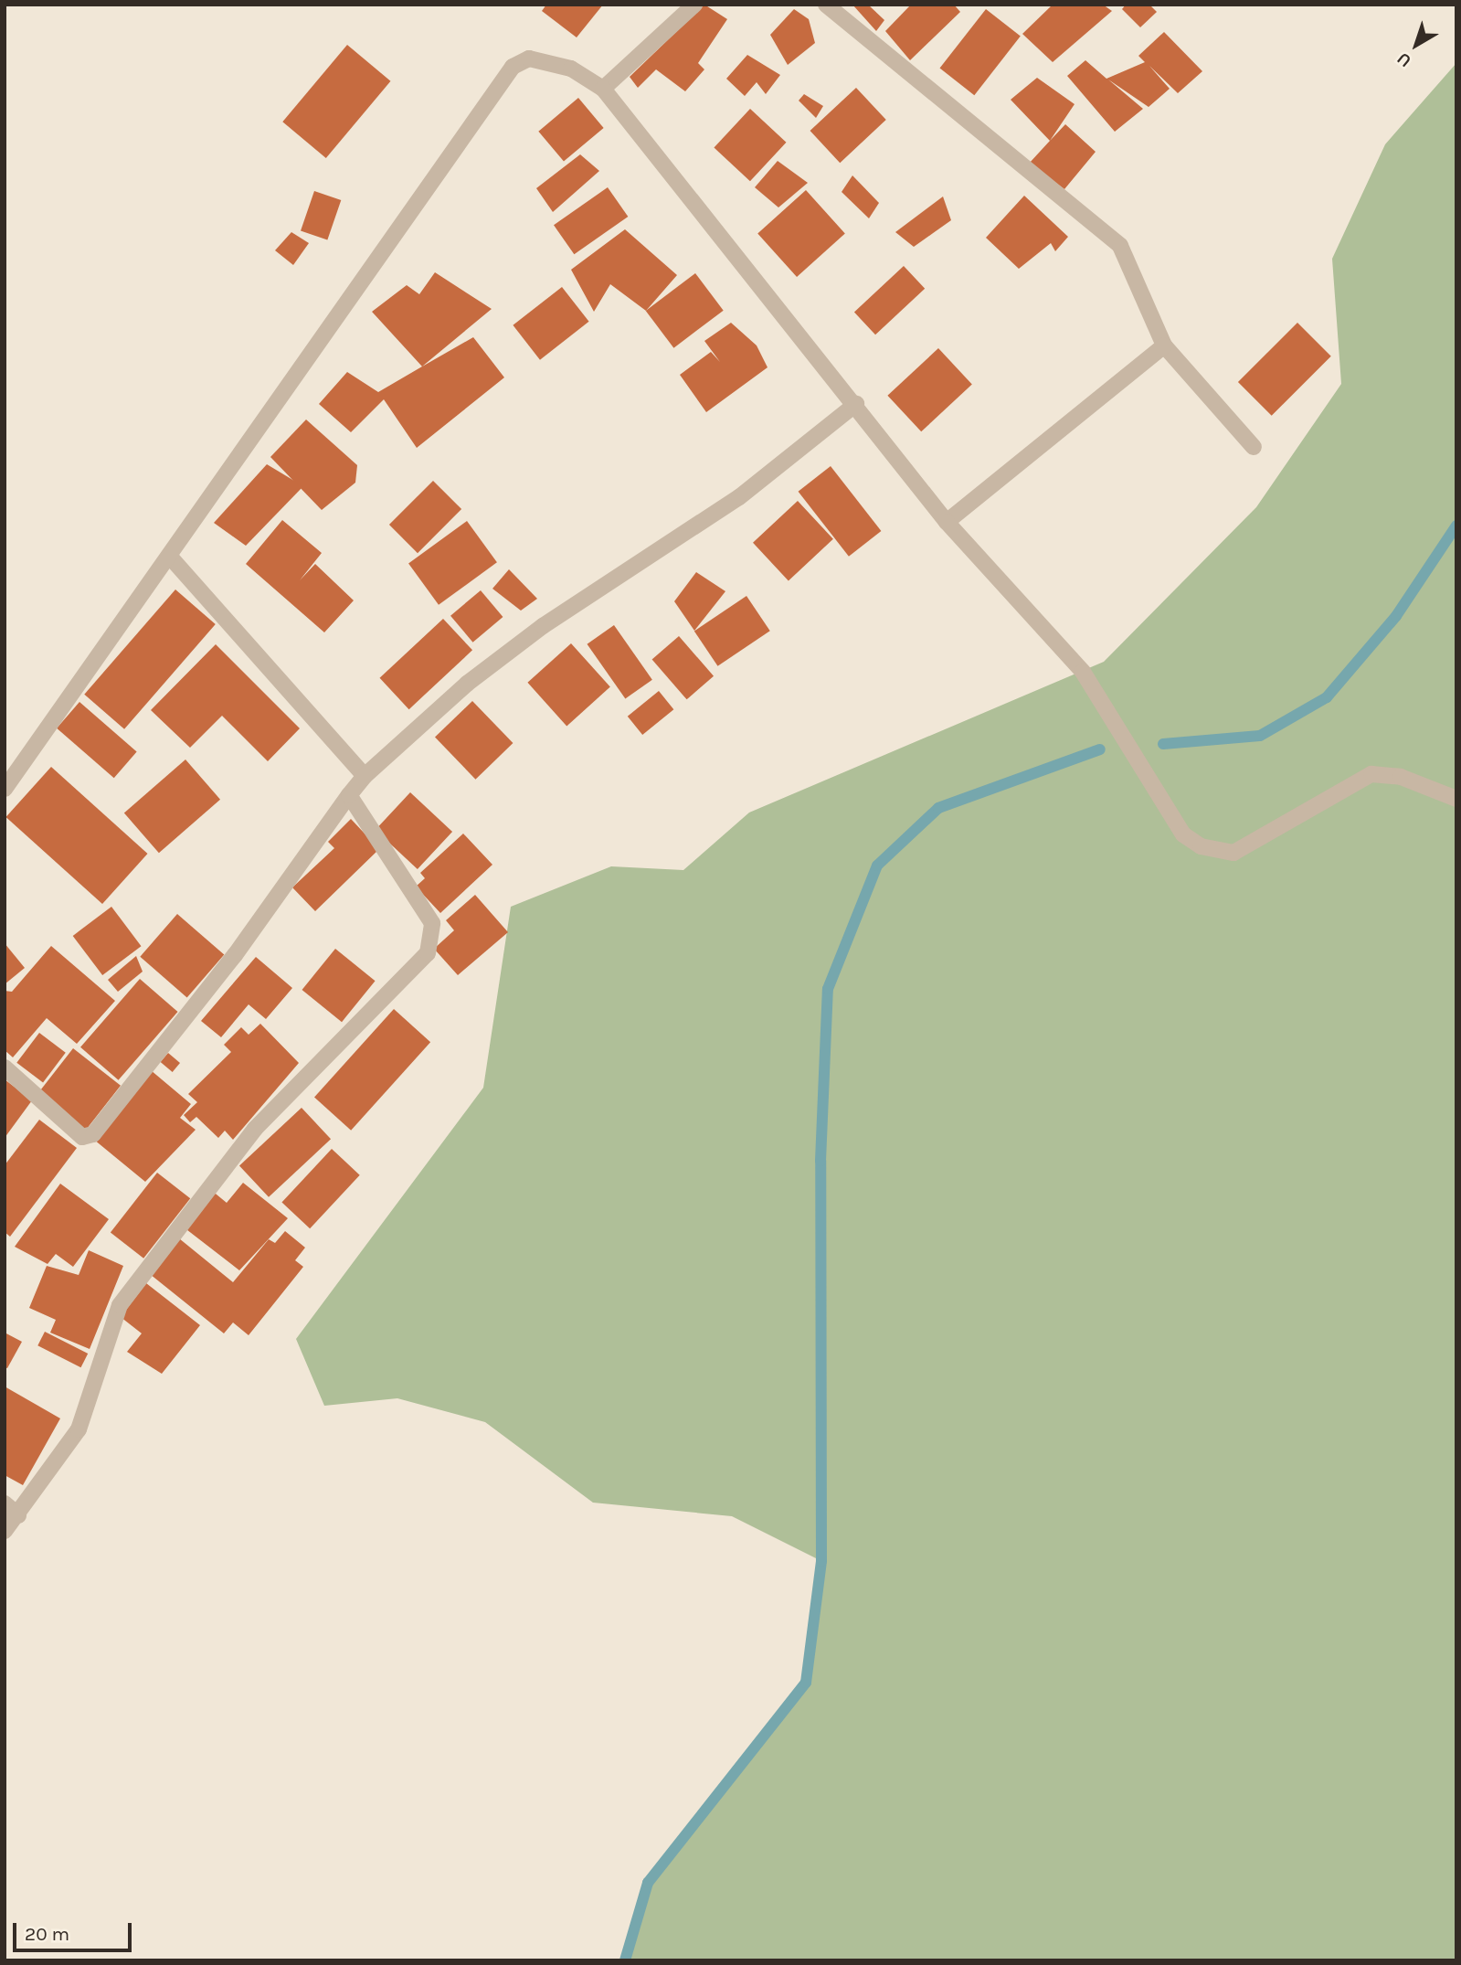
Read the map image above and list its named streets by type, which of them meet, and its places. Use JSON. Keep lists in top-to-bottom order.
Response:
{
  "scale_bar": "20 m",
  "north": "bottom left"
}
